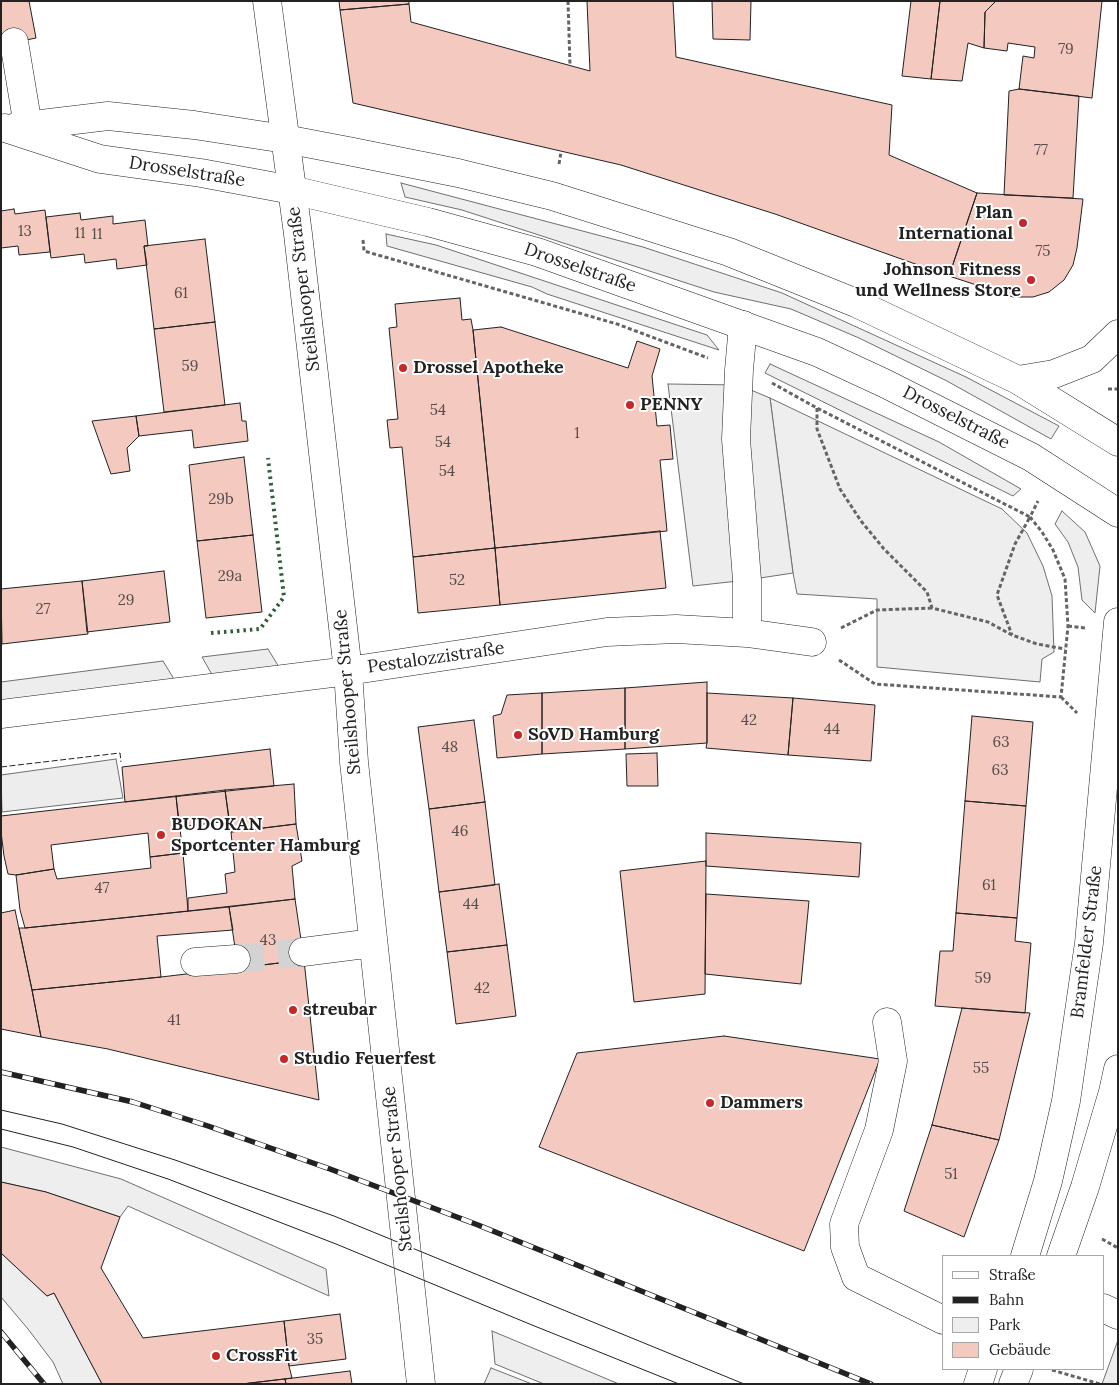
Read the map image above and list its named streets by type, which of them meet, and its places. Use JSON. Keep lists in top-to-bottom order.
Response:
{
  "streets": {
    "main road": [
      "Drosselstraße",
      "Steilshooper Straße",
      "Pestalozzistraße",
      "Bramfelder Straße"
    ]
  },
  "crossings": [
    ["Drosselstraße", "Steilshooper Straße"],
    ["Steilshooper Straße", "Pestalozzistraße"]
  ],
  "places": [
    "Plan International",
    "Johnson Fitness und Wellness Store",
    "Drossel Apotheke",
    "PENNY",
    "SoVD Hamburg",
    "BUDOKAN Sportcenter Hamburg",
    "streubar",
    "Studio Feuerfest",
    "Dammers",
    "CrossFit"
  ],
  "house_numbers": [
    "79",
    "77",
    "13",
    "11",
    "11",
    "75",
    "61",
    "59",
    "54",
    "1",
    "54",
    "54",
    "29b",
    "29a",
    "52",
    "29",
    "27",
    "42",
    "44",
    "63",
    "48",
    "63",
    "46",
    "61",
    "47",
    "44",
    "43",
    "59",
    "42",
    "41",
    "55",
    "51",
    "35"
  ],
  "legend": [
    "Straße",
    "Bahn",
    "Park",
    "Gebäude"
  ]
}
